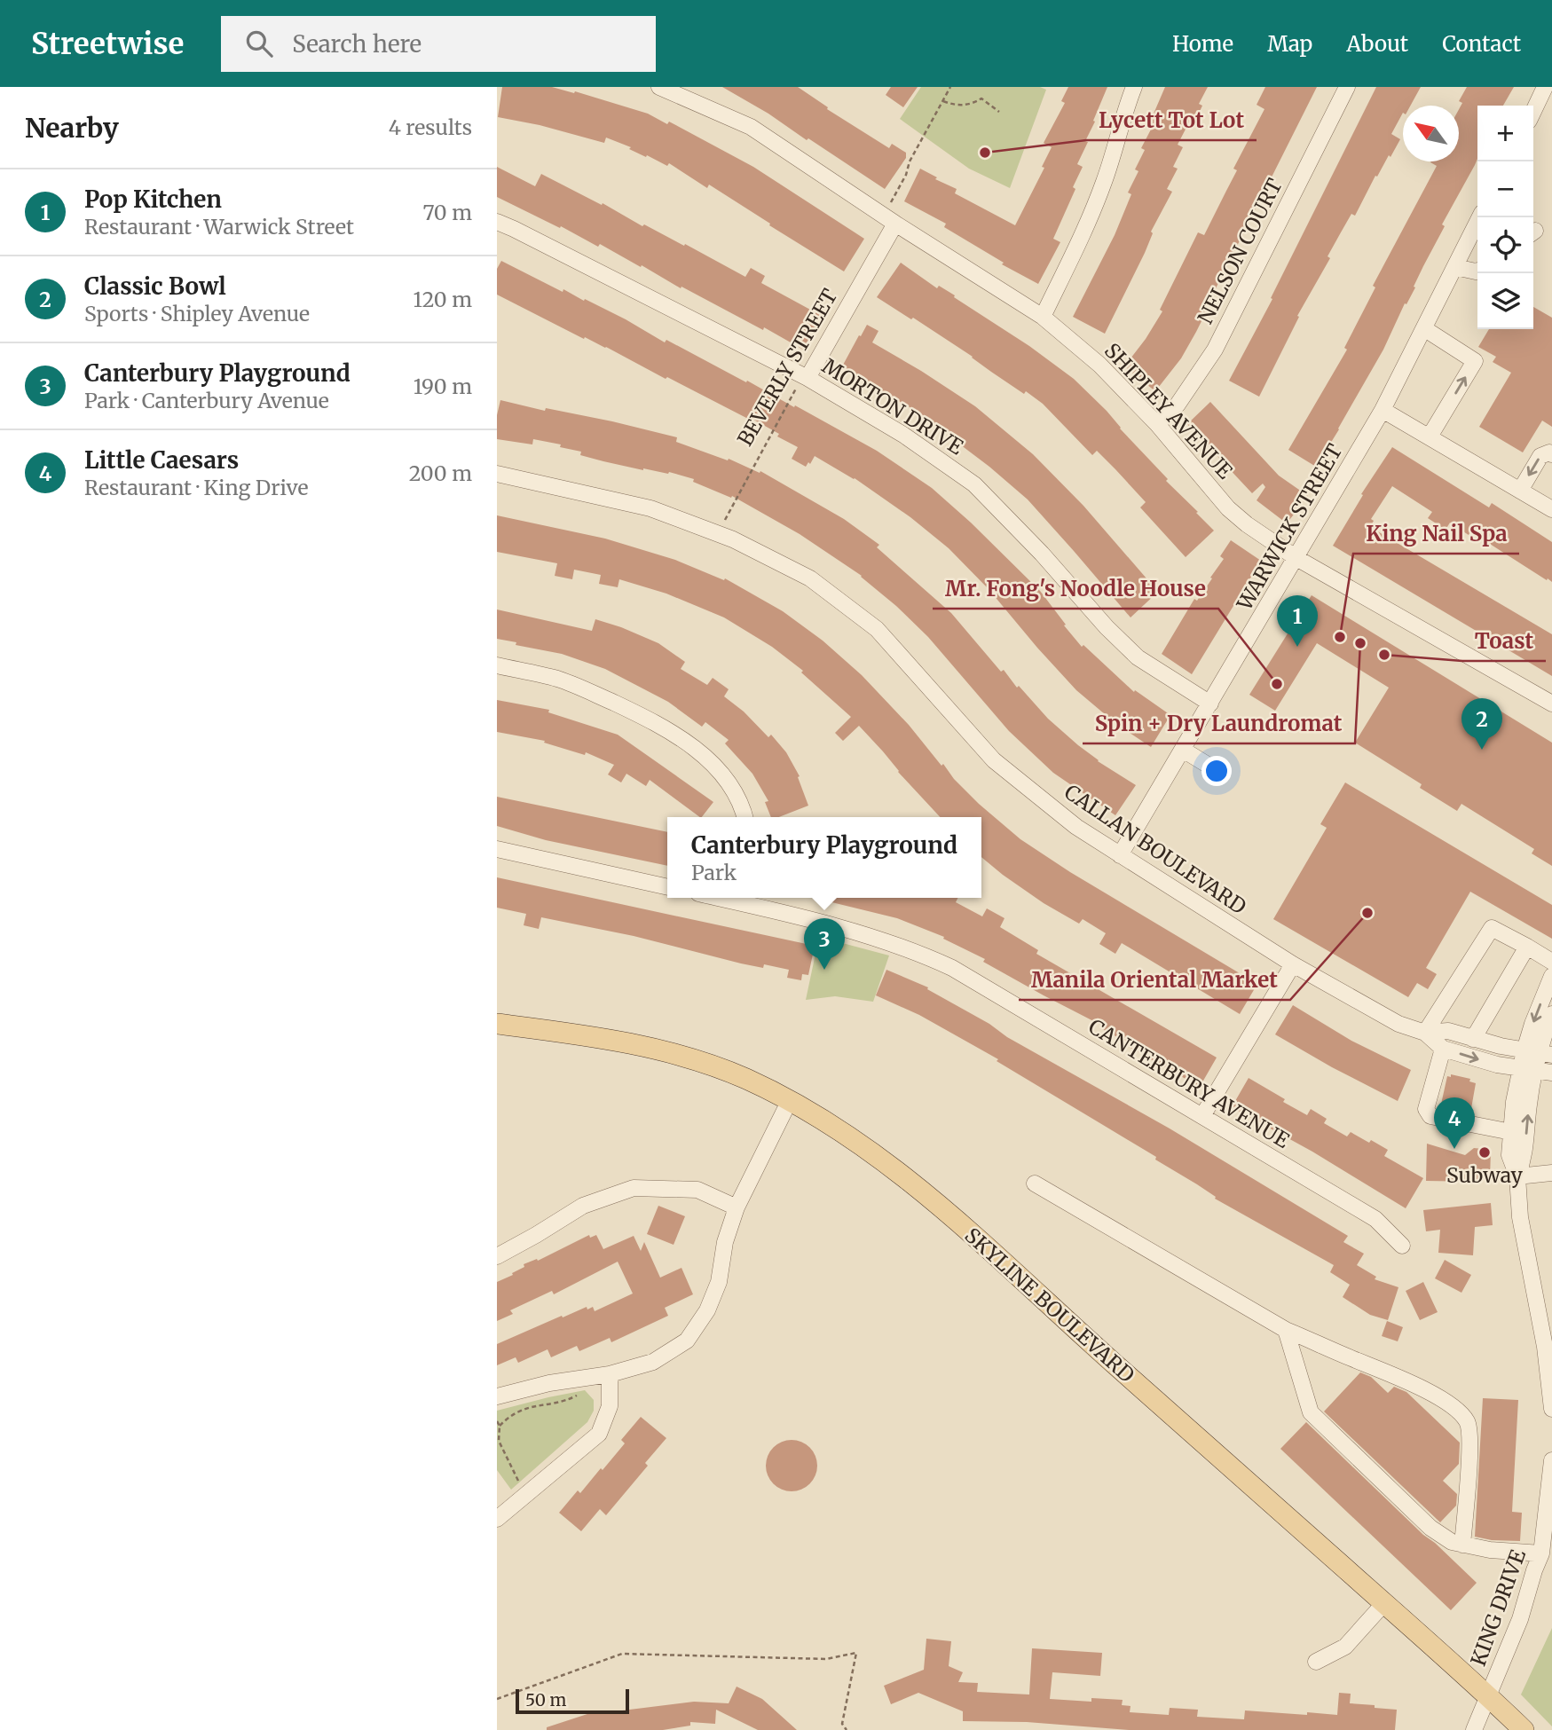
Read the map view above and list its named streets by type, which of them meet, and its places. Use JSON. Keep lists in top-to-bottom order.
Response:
{
  "streets": {
    "main road": ["SKYLINE BOULEVARD"],
    "street": [
      "NELSON COURT",
      "BEVERLY STREET",
      "MORTON DRIVE",
      "SHIPLEY AVENUE",
      "WARWICK STREET",
      "CALLAN BOULEVARD",
      "CANTERBURY AVENUE",
      "KING DRIVE"
    ]
  },
  "crossings": [
    ["NELSON COURT", "SHIPLEY AVENUE"],
    ["BEVERLY STREET", "MORTON DRIVE"],
    ["BEVERLY STREET", "SHIPLEY AVENUE"],
    ["BEVERLY STREET", "CALLAN BOULEVARD"],
    ["MORTON DRIVE", "WARWICK STREET"],
    ["SHIPLEY AVENUE", "WARWICK STREET"],
    ["WARWICK STREET", "CALLAN BOULEVARD"],
    ["SKYLINE BOULEVARD", "KING DRIVE"]
  ],
  "places": [
    "Lycett Tot Lot",
    "King Nail Spa",
    "Spin + Dry Laundromat",
    "Toast",
    "Mr. Fong's Noodle House",
    "Manila Oriental Market",
    "Subway"
  ],
  "scale_bar": "50 m",
  "north": "top left",
  "page": {
    "header": "Streetwise",
    "search": "Search here",
    "nav": [
      "Home",
      "Map",
      "About",
      "Contact"
    ],
    "heading": ["Nearby", "4 results"],
    "map_buttons": ["+", "−"],
    "list": [
      {
        "mark": "1",
        "name": "Pop Kitchen",
        "note": "Restaurant · Warwick Street",
        "value": "70 m"
      },
      {
        "mark": "2",
        "name": "Classic Bowl",
        "note": "Sports · Shipley Avenue",
        "value": "120 m"
      },
      {
        "mark": "3",
        "name": "Canterbury Playground",
        "note": "Park · Canterbury Avenue",
        "value": "190 m"
      },
      {
        "mark": "4",
        "name": "Little Caesars",
        "note": "Restaurant · King Drive",
        "value": "200 m"
      }
    ],
    "pins": [
      "1",
      "2",
      "3",
      "4"
    ],
    "popup": ["Canterbury Playground", "Park"],
    "scale": "50 m"
  }
}
